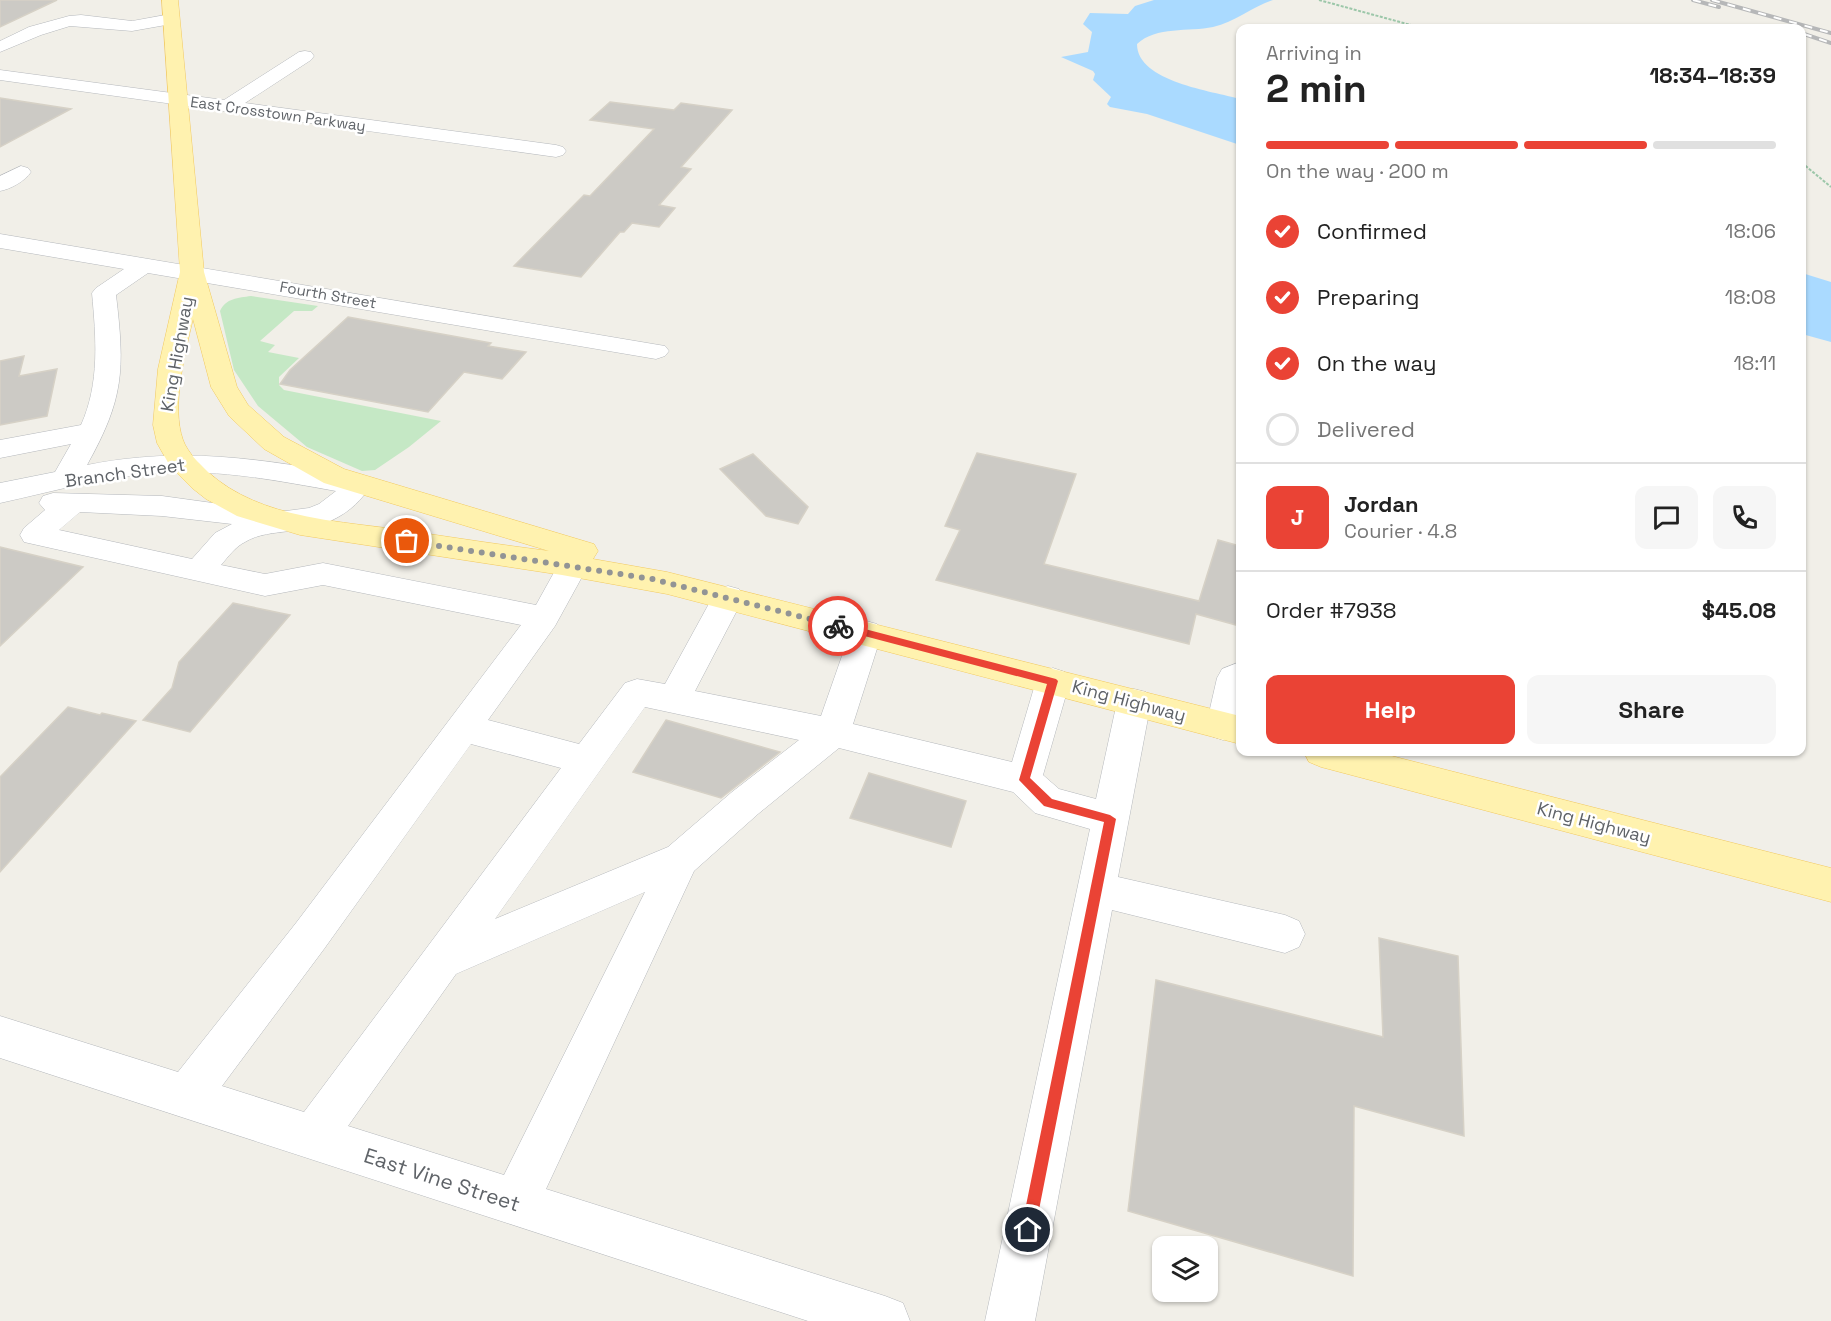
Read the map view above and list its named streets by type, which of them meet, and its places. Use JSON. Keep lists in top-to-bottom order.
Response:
{
  "streets": {
    "main road": ["King Highway"],
    "street": [
      "East Crosstown Parkway",
      "Fourth Street",
      "Branch Street",
      "East Vine Street"
    ]
  },
  "crossings": [
    ["East Crosstown Parkway", "King Highway"],
    ["Fourth Street", "King Highway"],
    ["King Highway", "Branch Street"]
  ],
  "page": {
    "heading": ["2 min", "Arriving in", "18:34–18:39"],
    "panel": [
      "Jordan",
      "Courier · 4.8",
      "Order #7938",
      "$45.08"
    ],
    "bar": "On the way · 200 m",
    "list": [
      ["Confirmed", "18:06"],
      ["Preparing", "18:08"],
      ["On the way", "18:11"],
      "Delivered"
    ],
    "round": "J",
    "buttons": ["Help", "Share"]
  }
}
